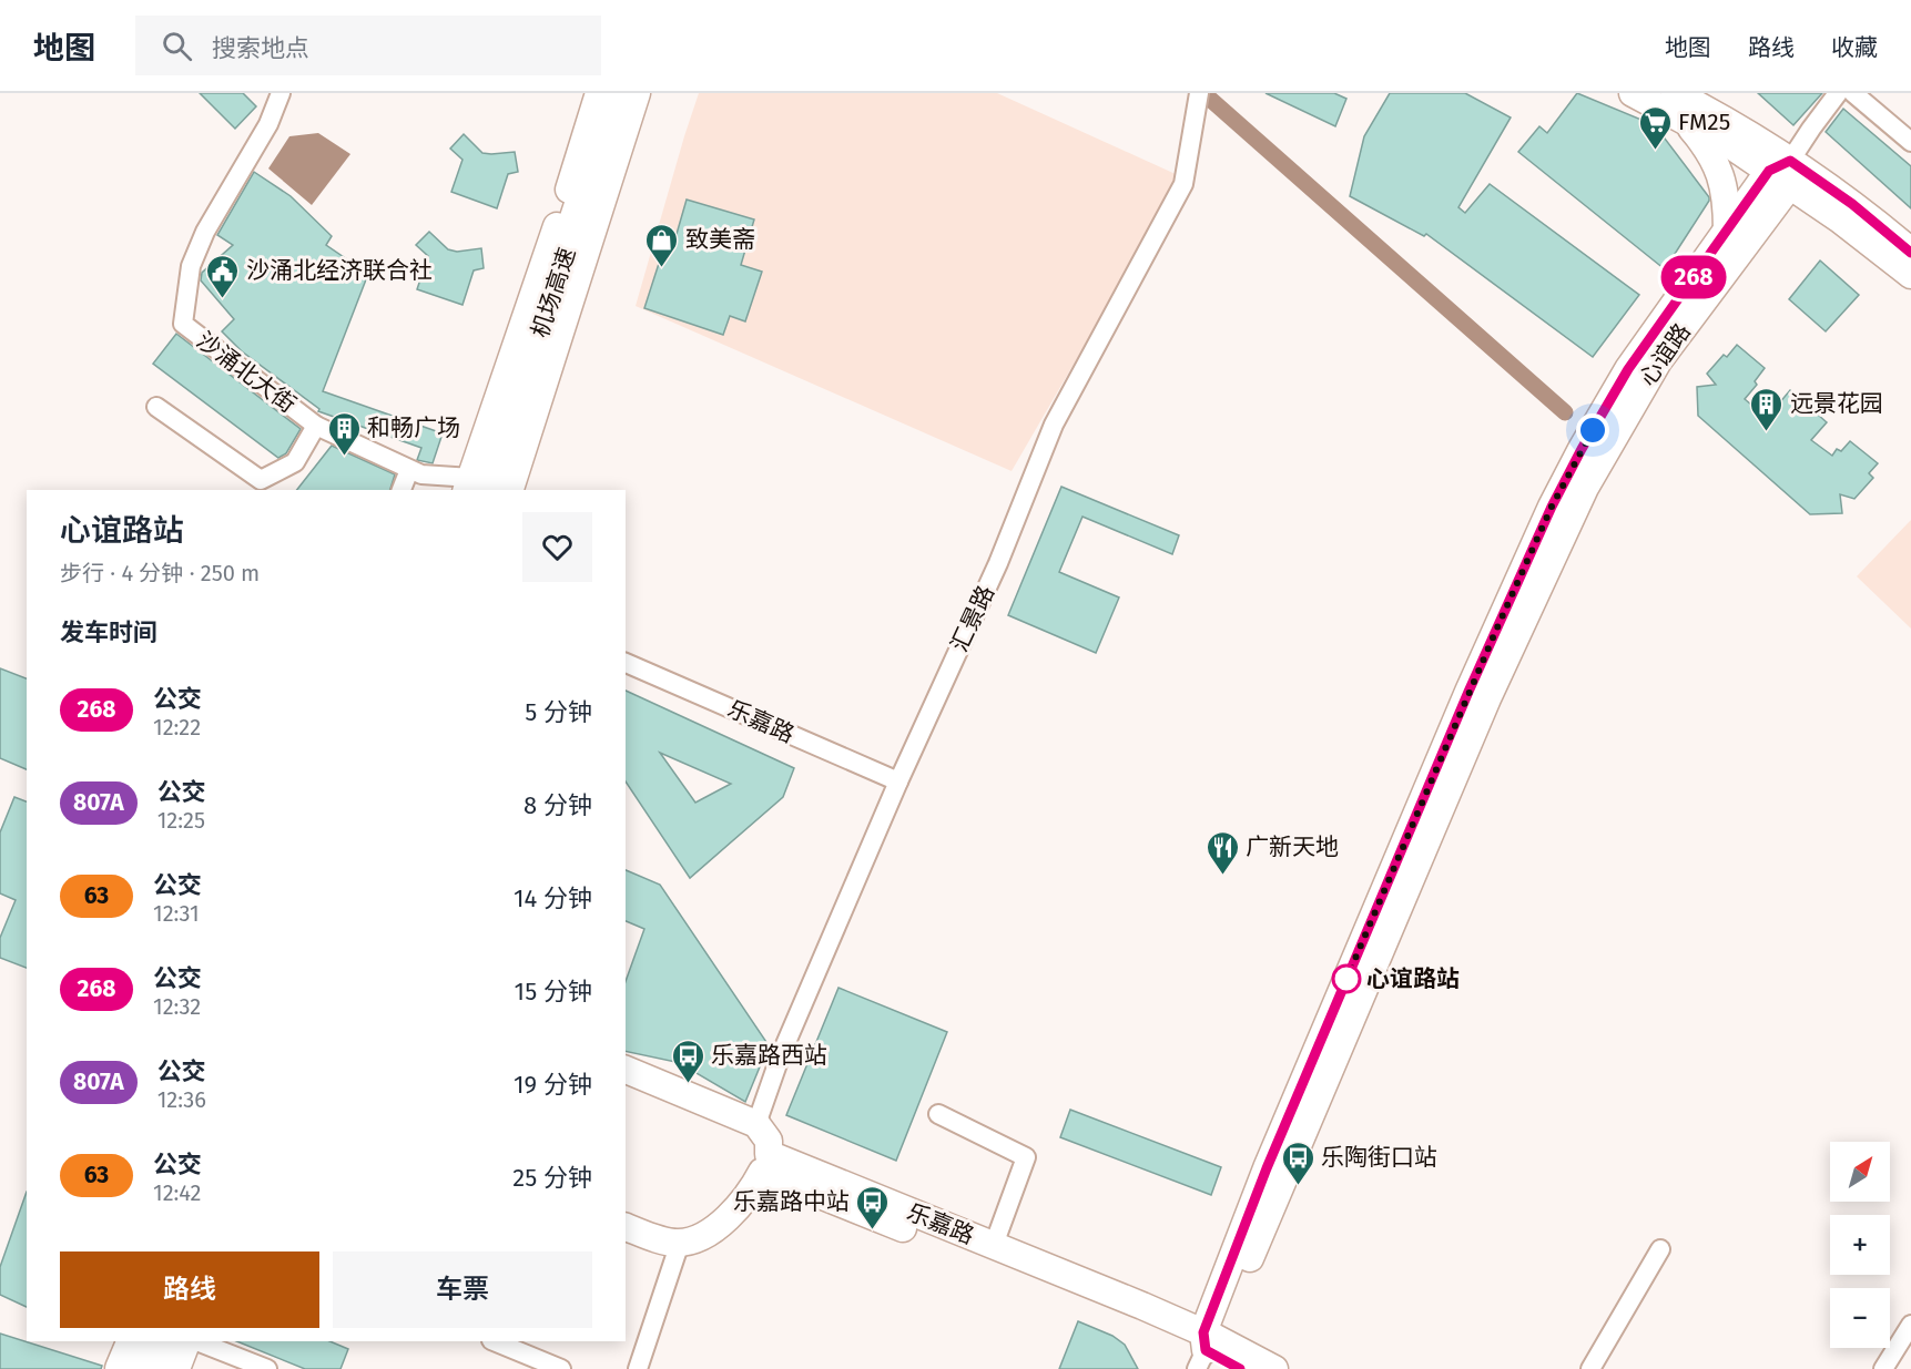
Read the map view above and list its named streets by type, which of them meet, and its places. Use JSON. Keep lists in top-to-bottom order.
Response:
{
  "streets": {
    "highway": ["机场高速"],
    "street": [
      "心谊路",
      "沙涌北大街",
      "汇景路",
      "乐嘉路"
    ]
  },
  "crossings": [
    ["机场高速", "沙涌北大街"],
    ["心谊路", "乐嘉路"],
    ["汇景路", "乐嘉路"]
  ],
  "places": {
    "supermarket": ["FM25"],
    "shop": ["致美斋"],
    "public building": ["沙涌北经济联合社"],
    "building": ["远景花园", "和畅广场"],
    "restaurant": ["广新天地"],
    "other": ["心谊路站"],
    "bus stop": ["乐嘉路西站", "乐陶街口站", "乐嘉路中站"]
  },
  "lines": ["bus line 268"],
  "north": "top right",
  "page": {
    "header": "地图",
    "search": "搜索地点",
    "nav": ["地图", "路线", "收藏"],
    "on_map": "268",
    "heading": [
      ["心谊路站", "步行 · 4 分钟 · 250 m"],
      "发车时间"
    ],
    "list": [
      {
        "mark": "268",
        "name": "公交",
        "note": "12:22",
        "value": "5 分钟"
      },
      {
        "mark": "807A",
        "name": "公交",
        "note": "12:25",
        "value": "8 分钟"
      },
      {
        "mark": "63",
        "name": "公交",
        "note": "12:31",
        "value": "14 分钟"
      },
      {
        "mark": "268",
        "name": "公交",
        "note": "12:32",
        "value": "15 分钟"
      },
      {
        "mark": "807A",
        "name": "公交",
        "note": "12:36",
        "value": "19 分钟"
      },
      {
        "mark": "63",
        "name": "公交",
        "note": "12:42",
        "value": "25 分钟"
      }
    ],
    "map_buttons": ["+", "−"],
    "buttons": ["路线", "车票"]
  }
}
